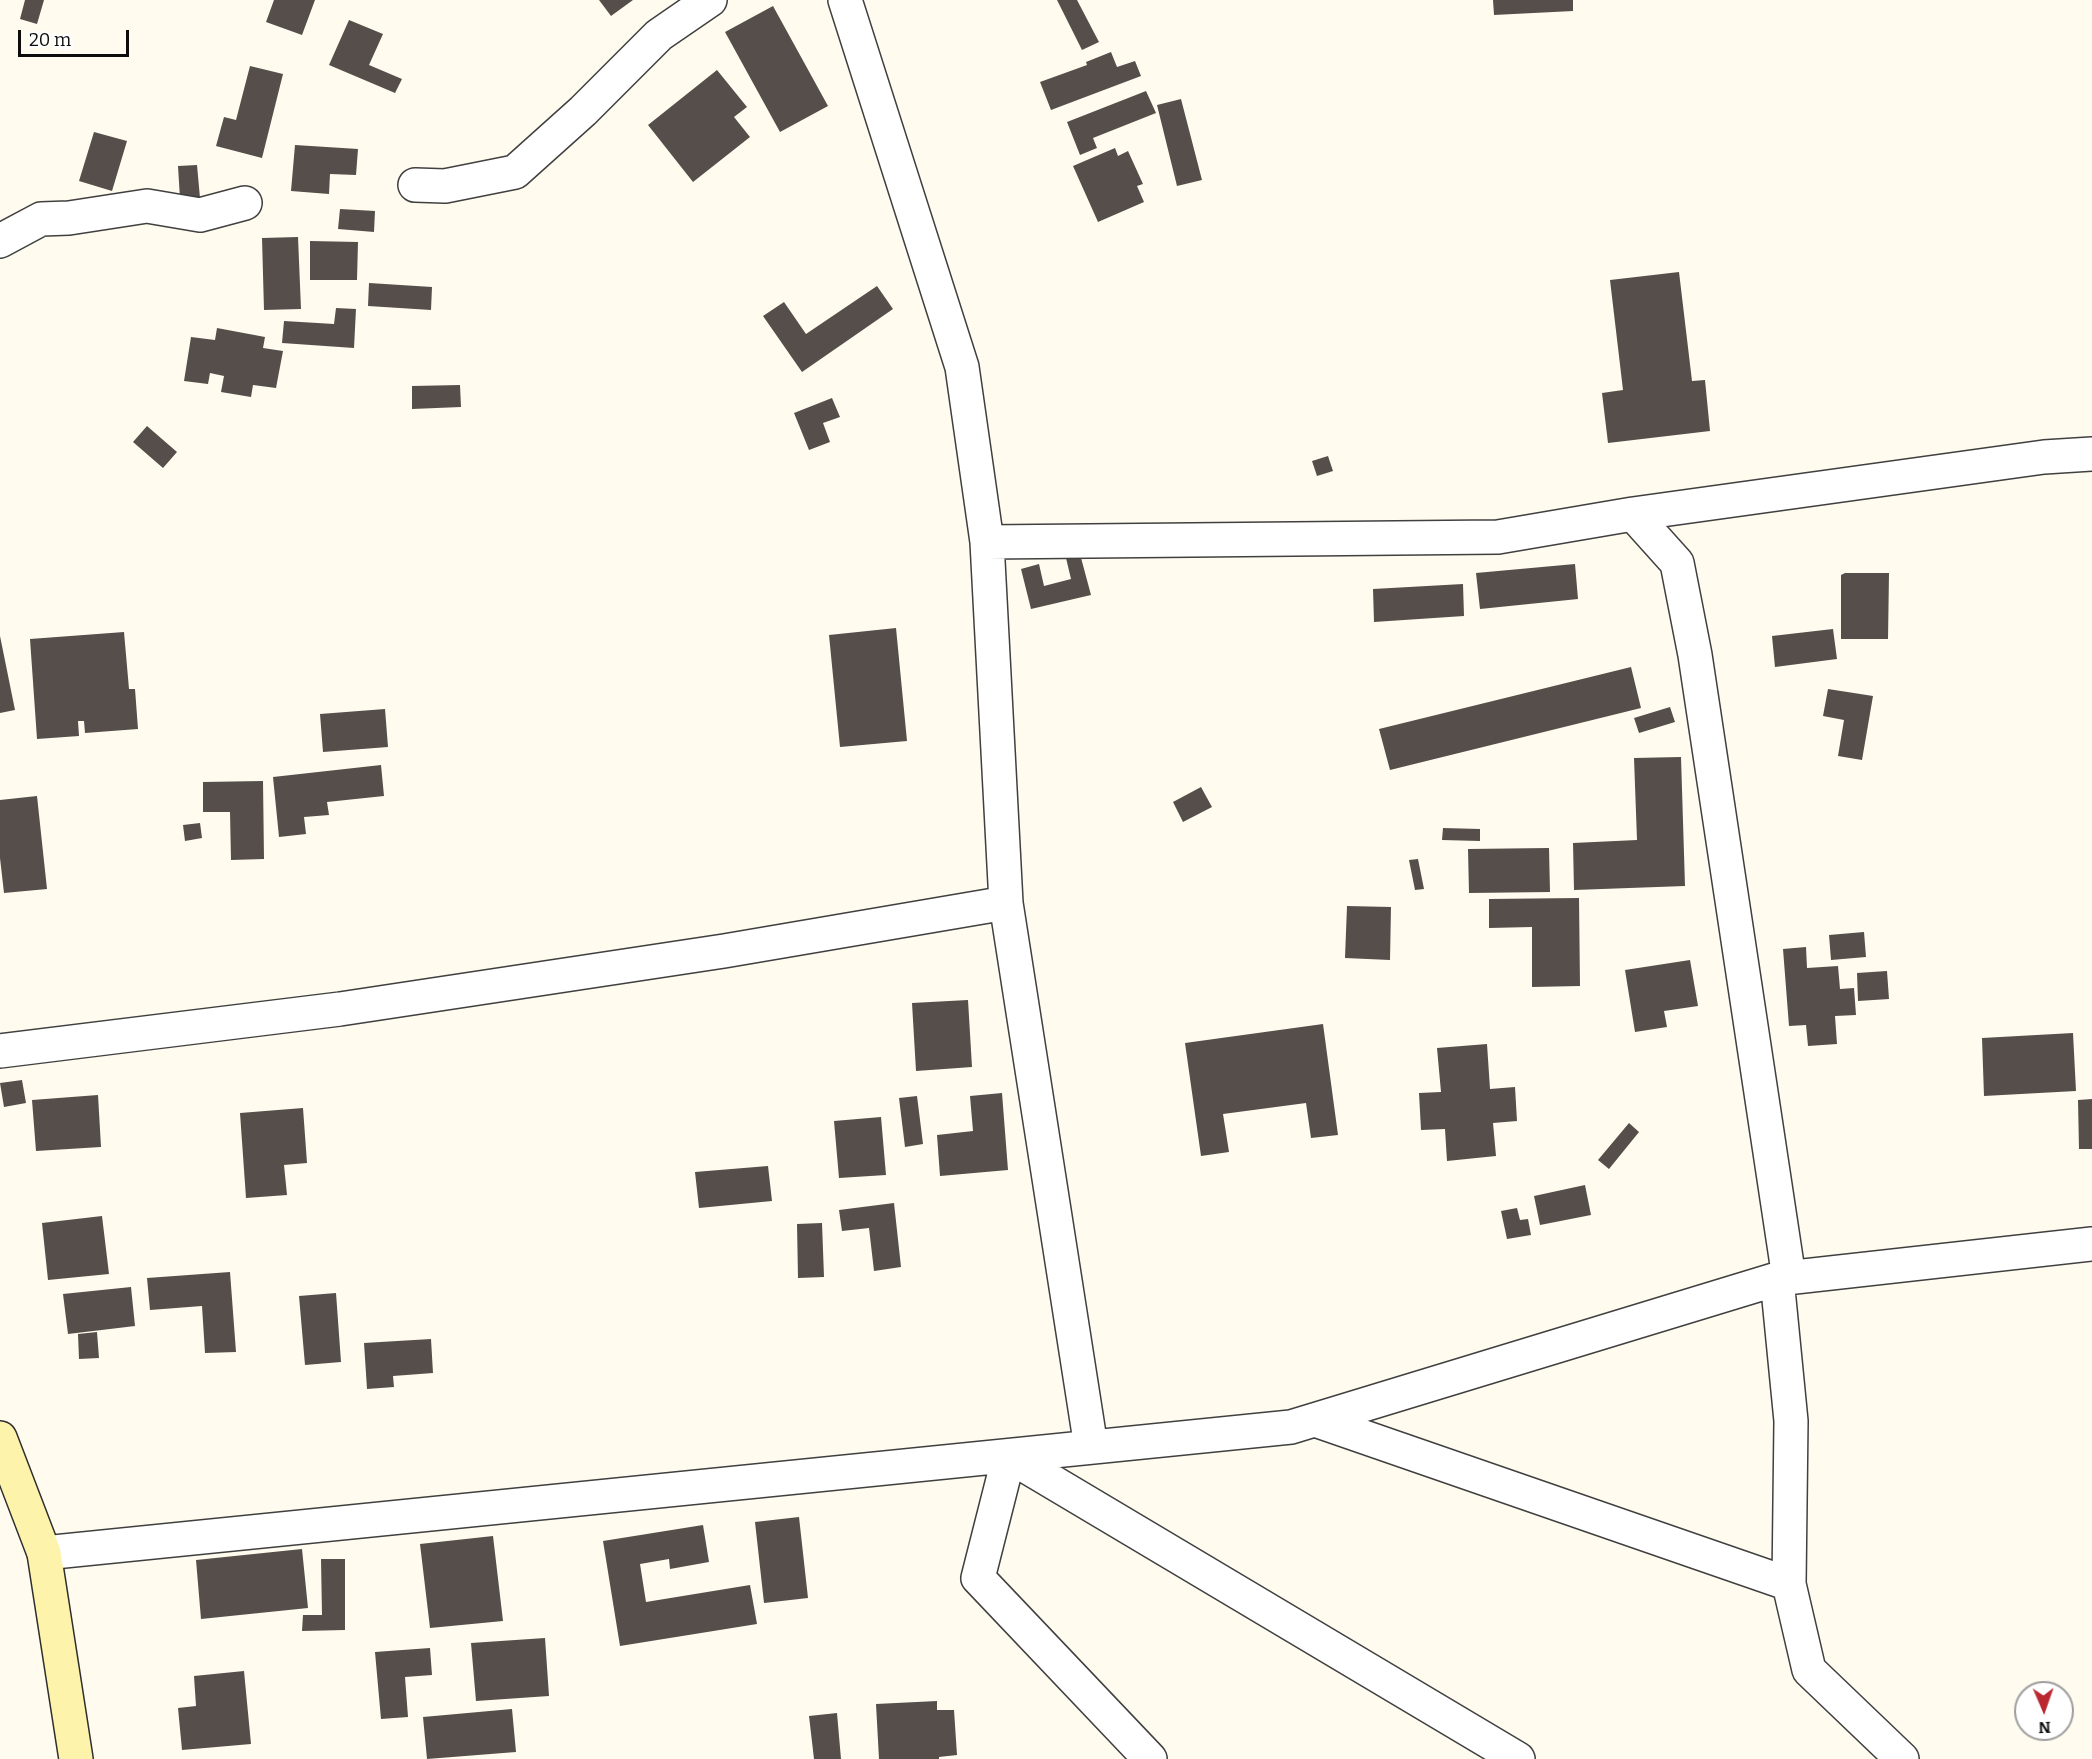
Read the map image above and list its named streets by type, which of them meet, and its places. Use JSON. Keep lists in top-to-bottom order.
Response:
{
  "scale_bar": "20 m",
  "north": "bottom"
}
